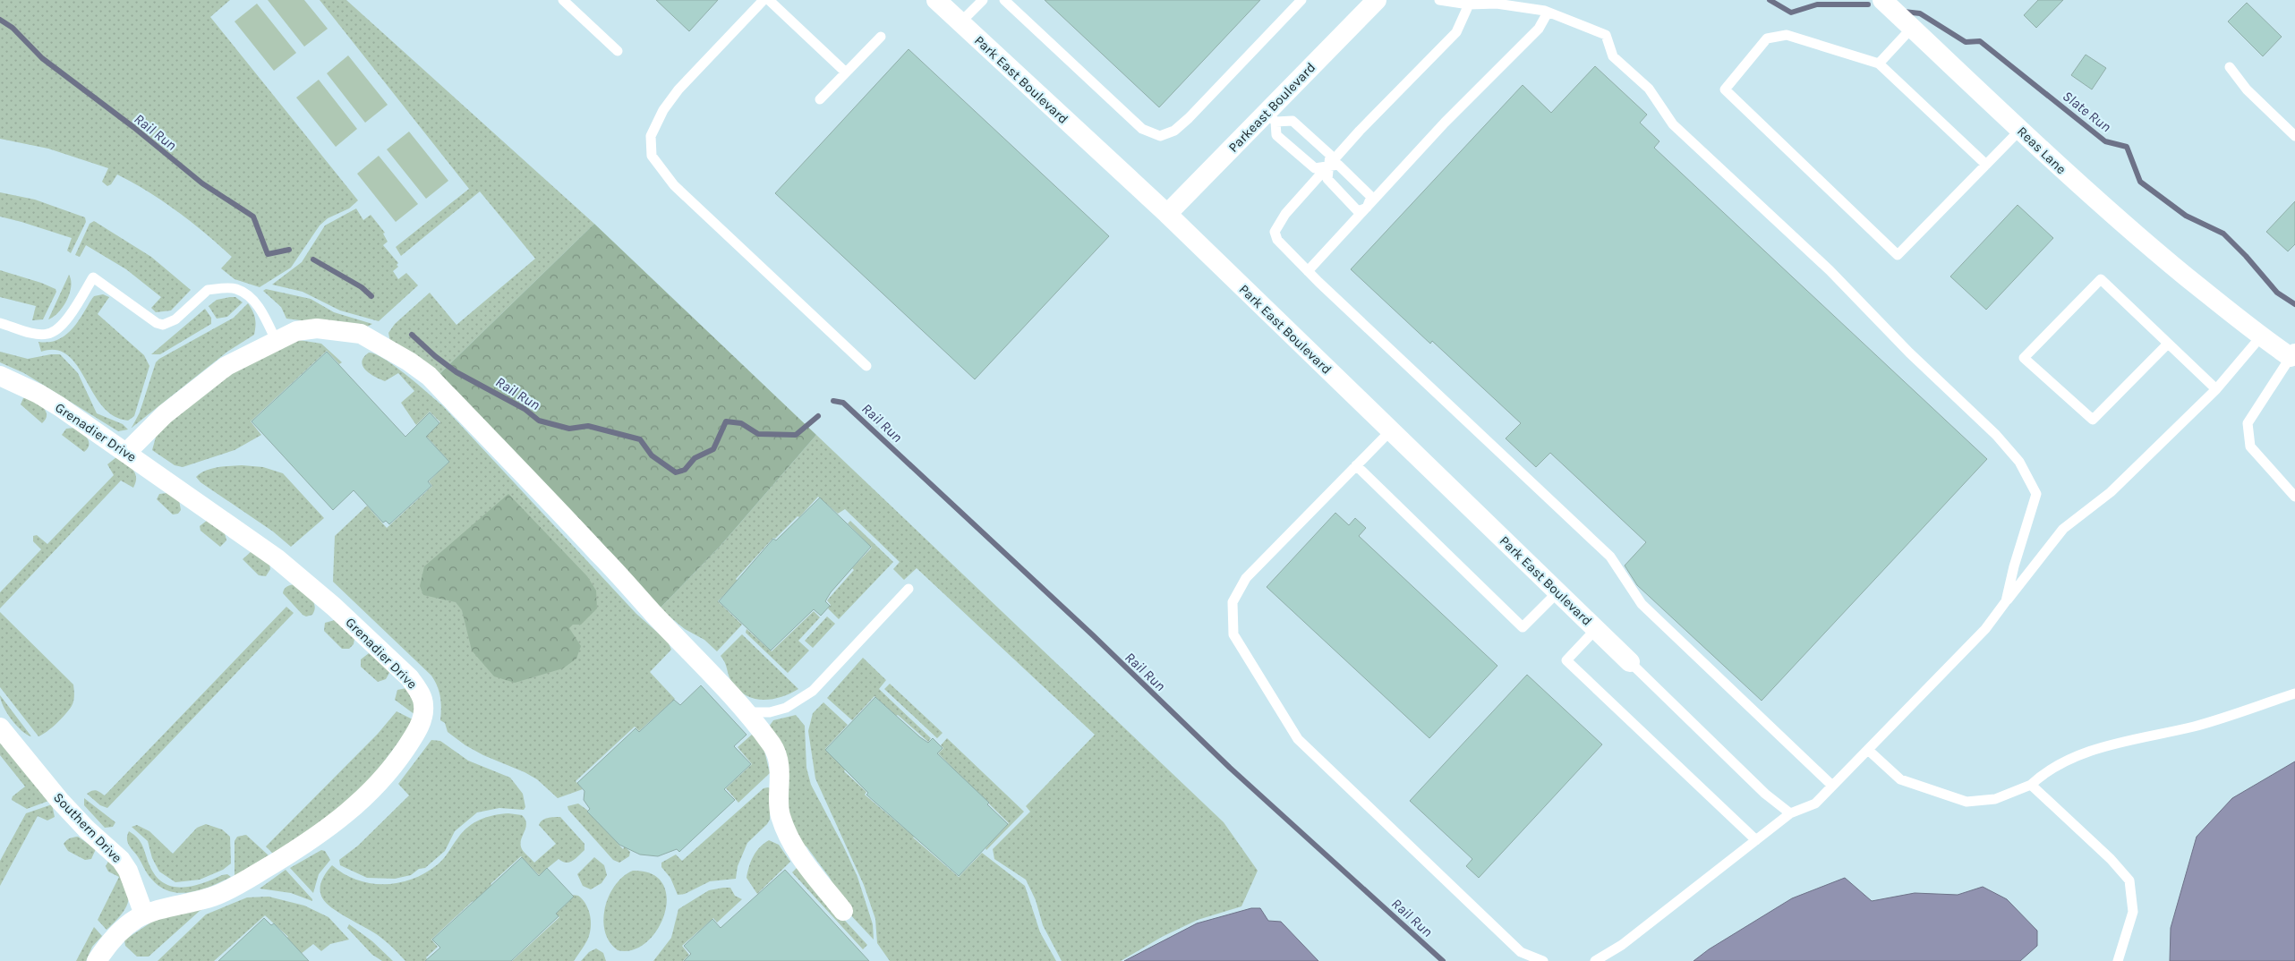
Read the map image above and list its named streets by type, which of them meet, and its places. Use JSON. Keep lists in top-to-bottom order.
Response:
{
  "streets": {
    "street": [
      "Park East Boulevard",
      "Parkeast Boulevard",
      "Reas Lane",
      "Grenadier Drive",
      "Southern Drive"
    ]
  },
  "crossings": [
    ["Park East Boulevard", "Parkeast Boulevard"],
    ["Grenadier Drive", "Southern Drive"]
  ],
  "water": ["Slate Run", "Rail Run"]
}
